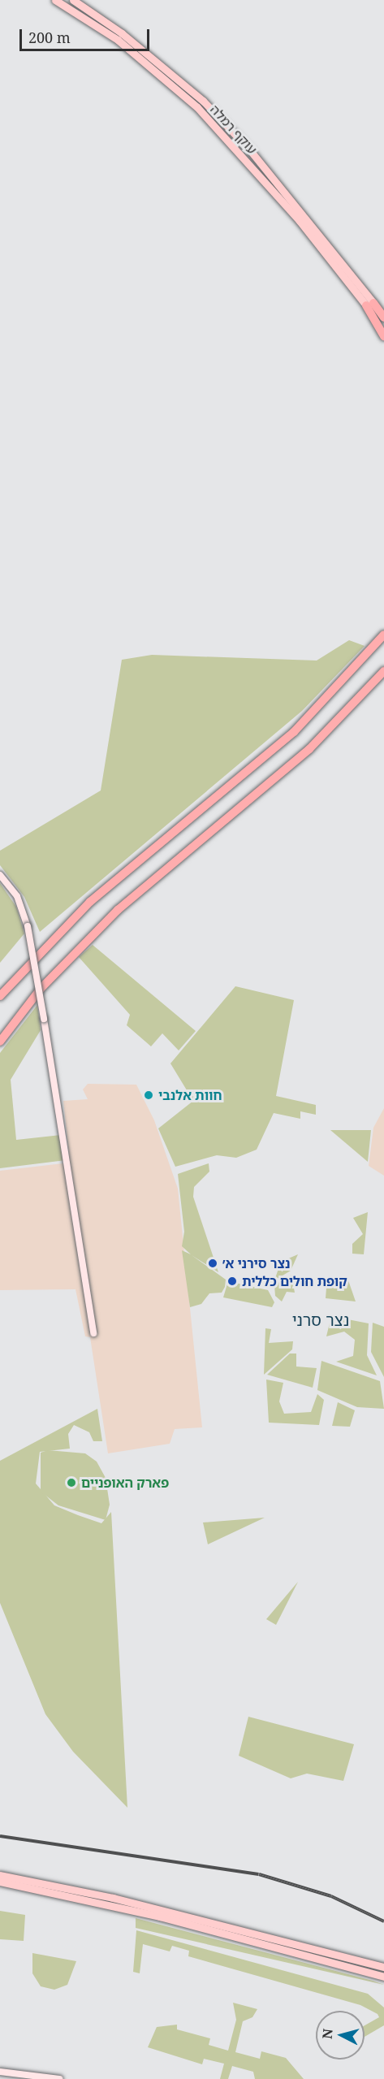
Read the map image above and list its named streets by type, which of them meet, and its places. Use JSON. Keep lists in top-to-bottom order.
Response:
{
  "streets": {
    "main road": ["עוקף רמלה"]
  },
  "districts": ["נצר סרני"],
  "places": [
    "חוות אלנבי",
    "נצר סירני א׳",
    "קופת חולים כללית",
    "פארק האופניים"
  ],
  "scale_bar": "200 m",
  "north": "left"
}
